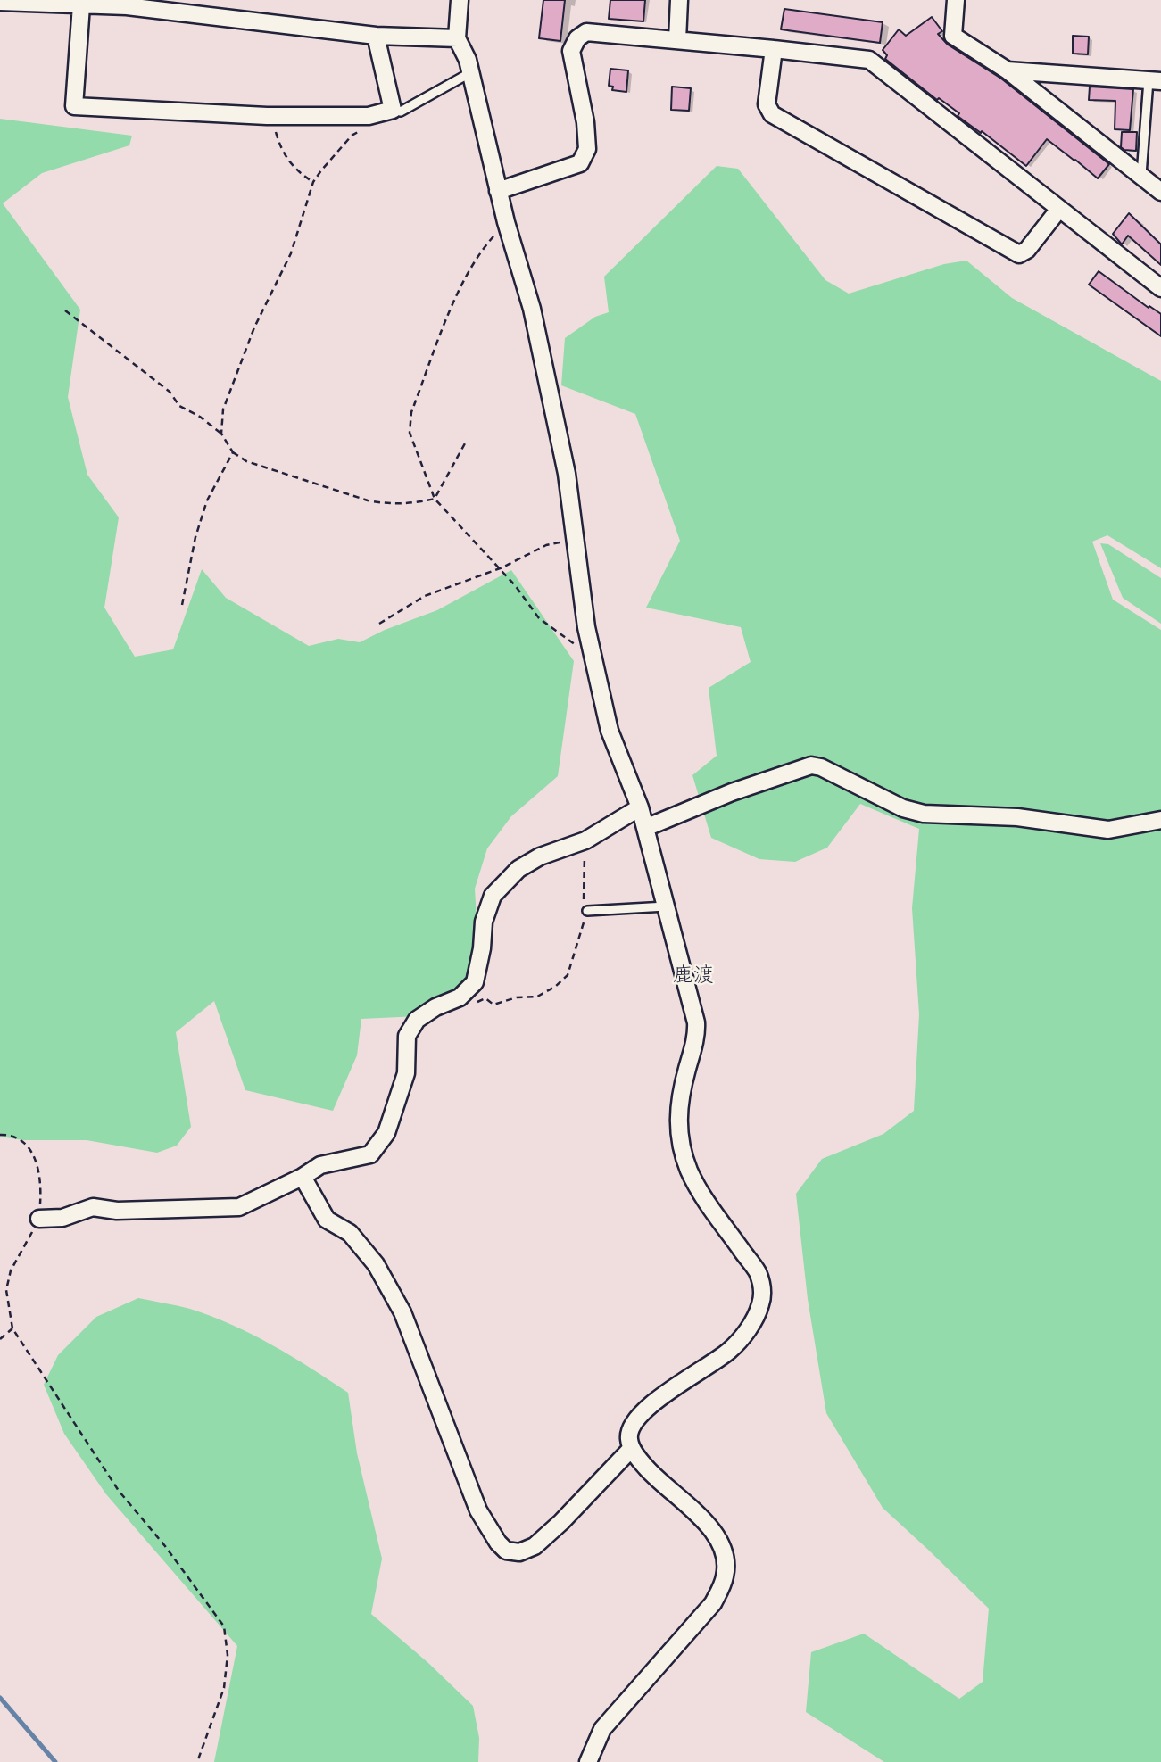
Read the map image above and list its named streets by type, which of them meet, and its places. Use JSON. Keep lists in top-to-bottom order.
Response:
{
  "districts": ["鹿渡"]
}
